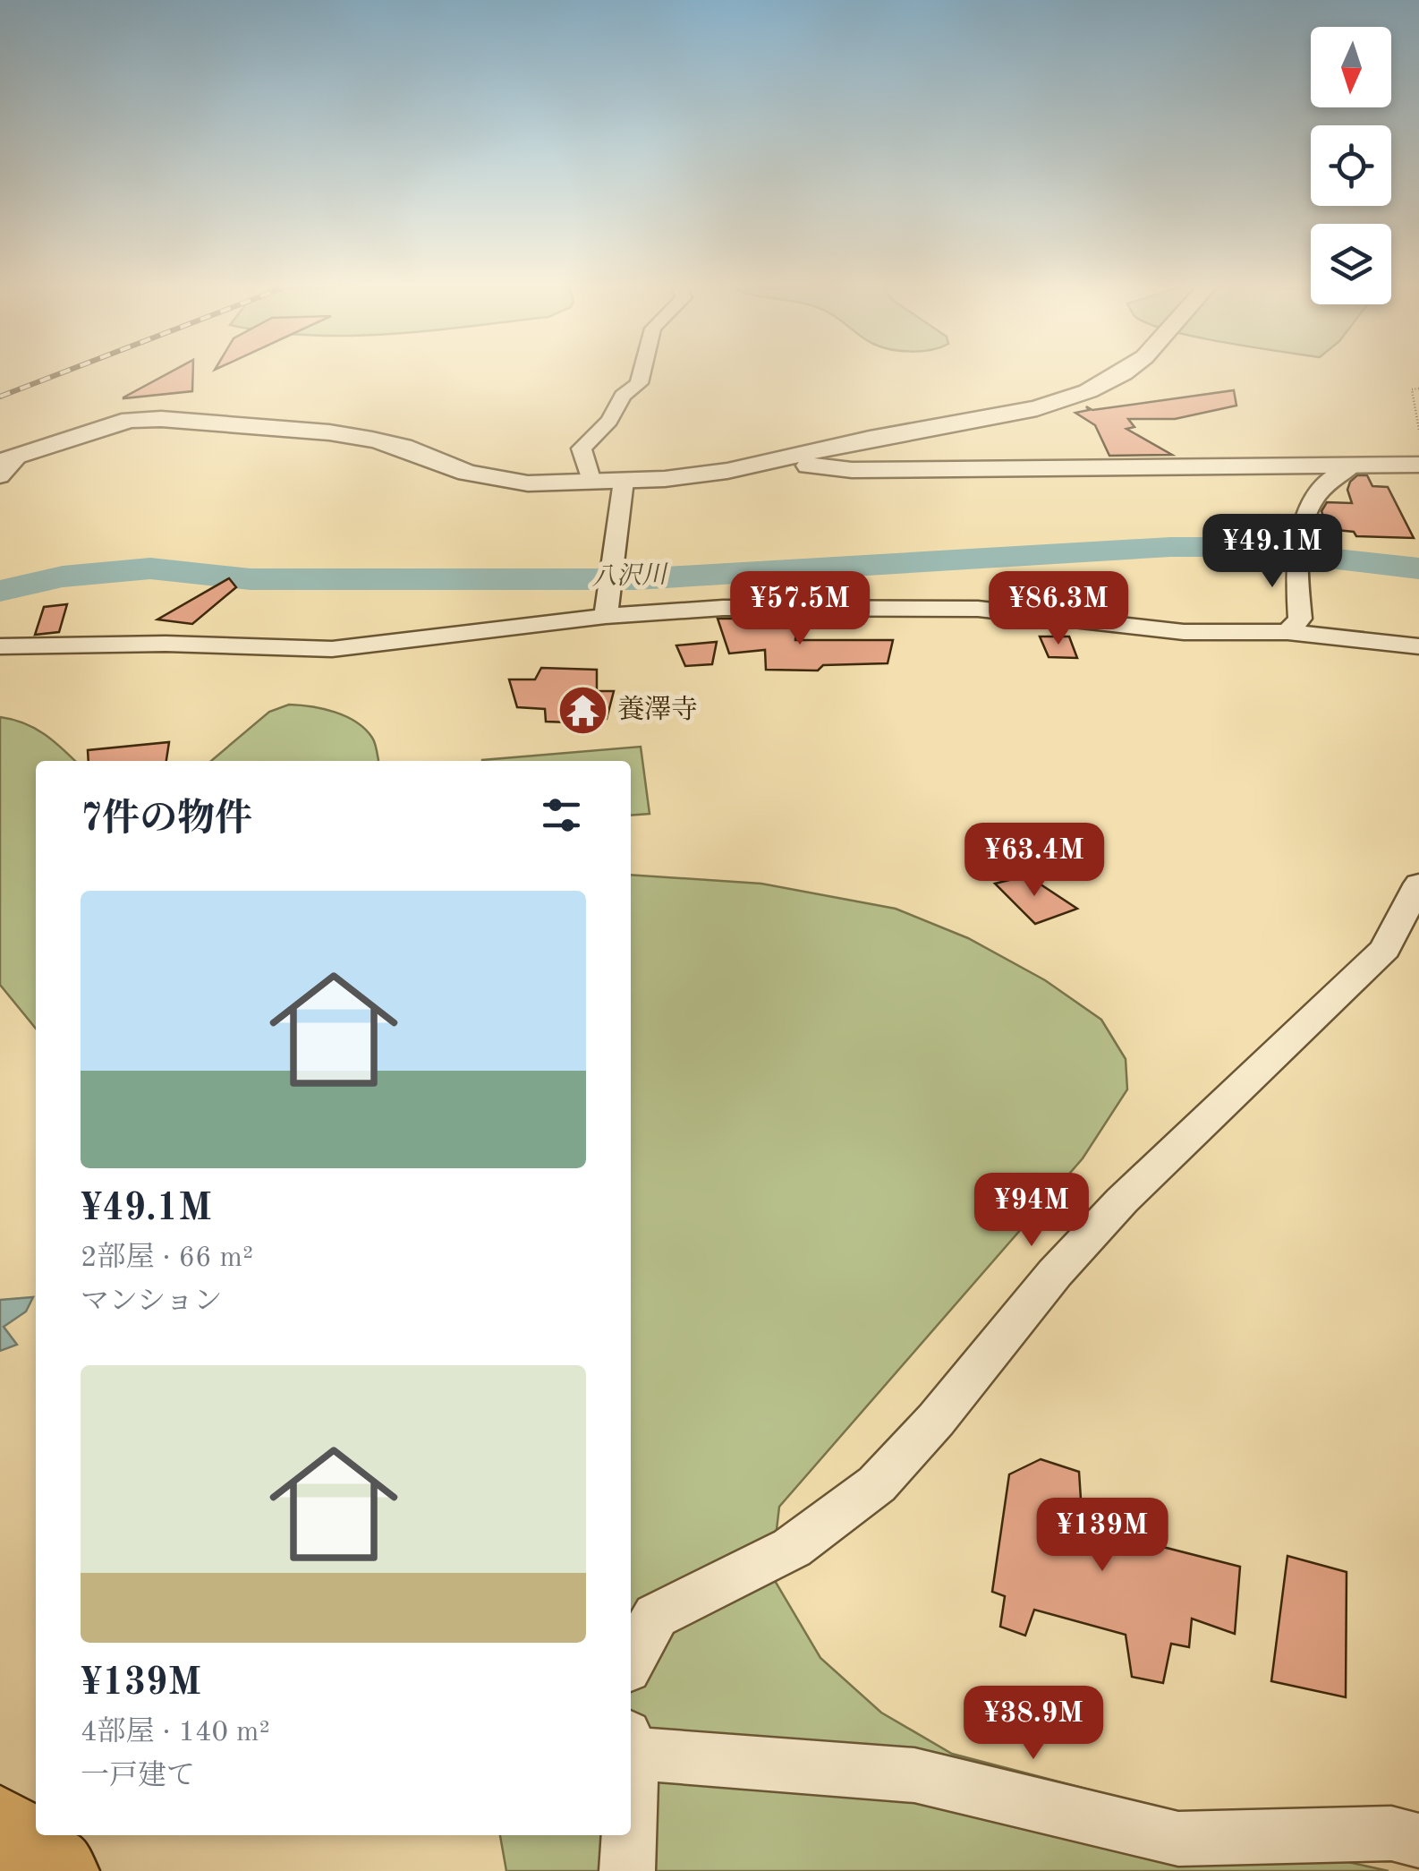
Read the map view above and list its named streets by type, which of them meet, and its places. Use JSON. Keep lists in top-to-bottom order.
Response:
{
  "water": ["八沢川"],
  "places": {
    "temple": ["養澤寺"]
  },
  "north": "bottom",
  "page": {
    "price": [
      "¥49.1M",
      "¥57.5M",
      "¥86.3M",
      "¥63.4M",
      "¥94M",
      "¥139M",
      "¥38.9M"
    ],
    "heading": "7件の物件",
    "list": [
      {
        "name": "¥49.1M",
        "note": "2部屋 · 66 m² · マンション"
      },
      {
        "name": "¥139M",
        "note": "4部屋 · 140 m² · 一戸建て"
      }
    ]
  }
}
